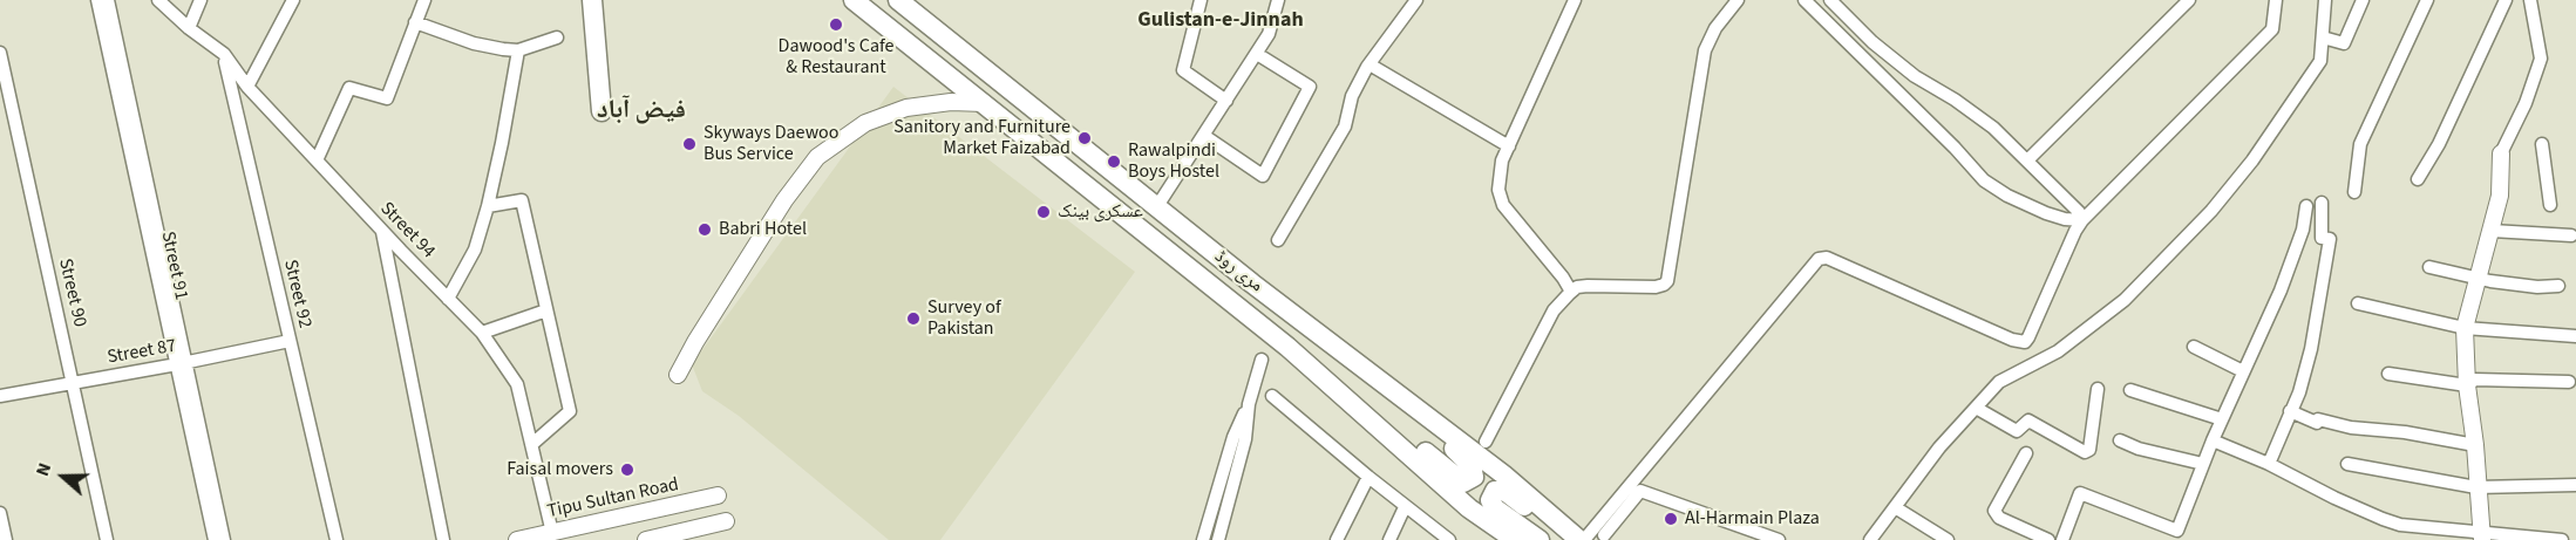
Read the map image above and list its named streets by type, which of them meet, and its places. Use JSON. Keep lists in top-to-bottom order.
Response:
{
  "streets": {
    "main road": ["مری روڈ"],
    "street": [
      "Street 94",
      "Street 91",
      "Street 90",
      "Street 92",
      "Street 87",
      "Tipu Sultan Road"
    ]
  },
  "crossings": [
    ["Street 94", "Street 92"],
    ["Street 94", "Tipu Sultan Road"],
    ["Street 91", "Street 87"],
    ["Street 90", "Street 87"],
    ["Street 92", "Street 87"]
  ],
  "districts": ["Gulistan-e-Jinnah", "فیض آباد"],
  "places": [
    "Dawood's Cafe & Restaurant",
    "Sanitory and Furniture Market Faizabad",
    "Skyways Daewoo Bus Service",
    "Rawalpindi Boys Hostel",
    "عسکری بینک",
    "Babri Hotel",
    "Survey of Pakistan",
    "Faisal movers",
    "Al-Harmain Plaza"
  ],
  "north": "left"
}
